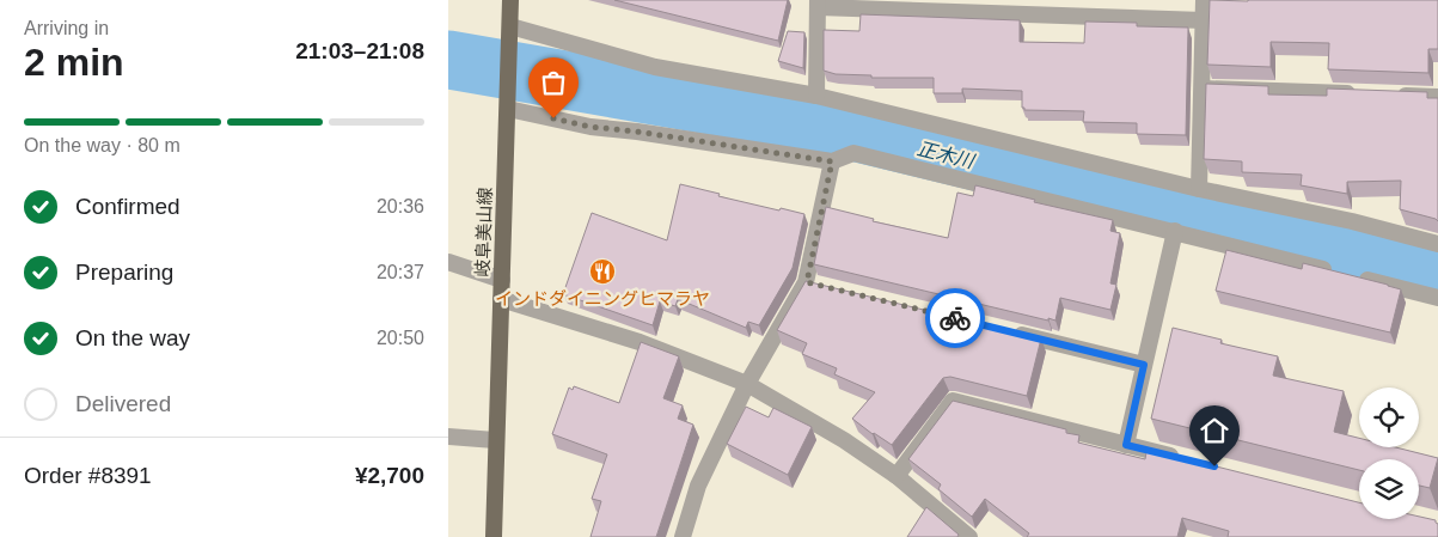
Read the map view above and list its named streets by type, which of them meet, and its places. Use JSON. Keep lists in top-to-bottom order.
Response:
{
  "streets": {
    "main road": ["岐阜美山線"]
  },
  "water": ["正木川"],
  "places": {
    "restaurant": ["インドダイニングヒマラヤ"]
  },
  "page": {
    "heading": ["2 min", "Arriving in", "21:03–21:08"],
    "panel": ["Order #8391", "¥2,700"],
    "bar": "On the way · 80 m",
    "list": [
      ["Confirmed", "20:36"],
      ["Preparing", "20:37"],
      ["On the way", "20:50"],
      "Delivered"
    ]
  }
}
